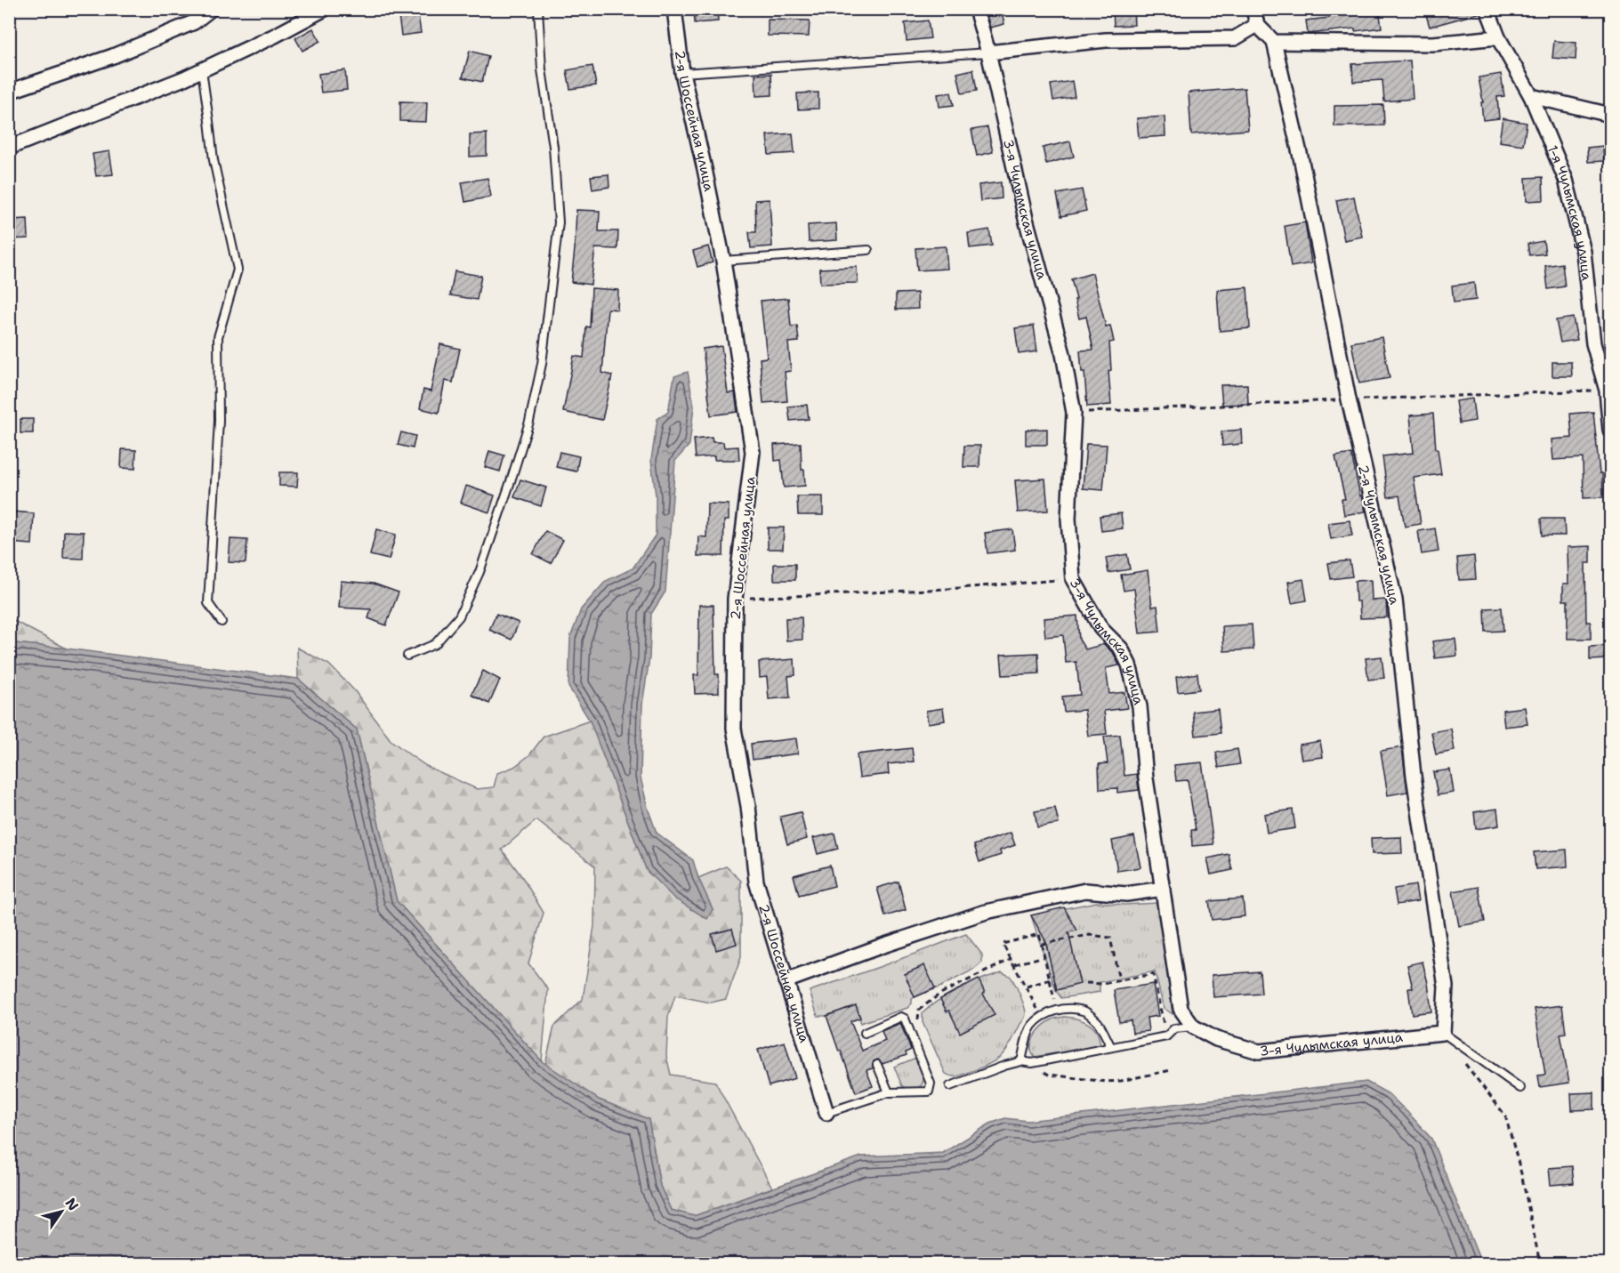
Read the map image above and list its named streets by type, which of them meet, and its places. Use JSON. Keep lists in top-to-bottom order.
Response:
{
  "streets": {
    "street": [
      "2-я Шоссейная улица",
      "3-я Чулымская улица",
      "1-я Чулымская улица",
      "2-я Чулымская улица"
    ]
  },
  "crossings": [
    ["3-я Чулымская улица", "2-я Чулымская улица"]
  ],
  "north": "top right"
}
